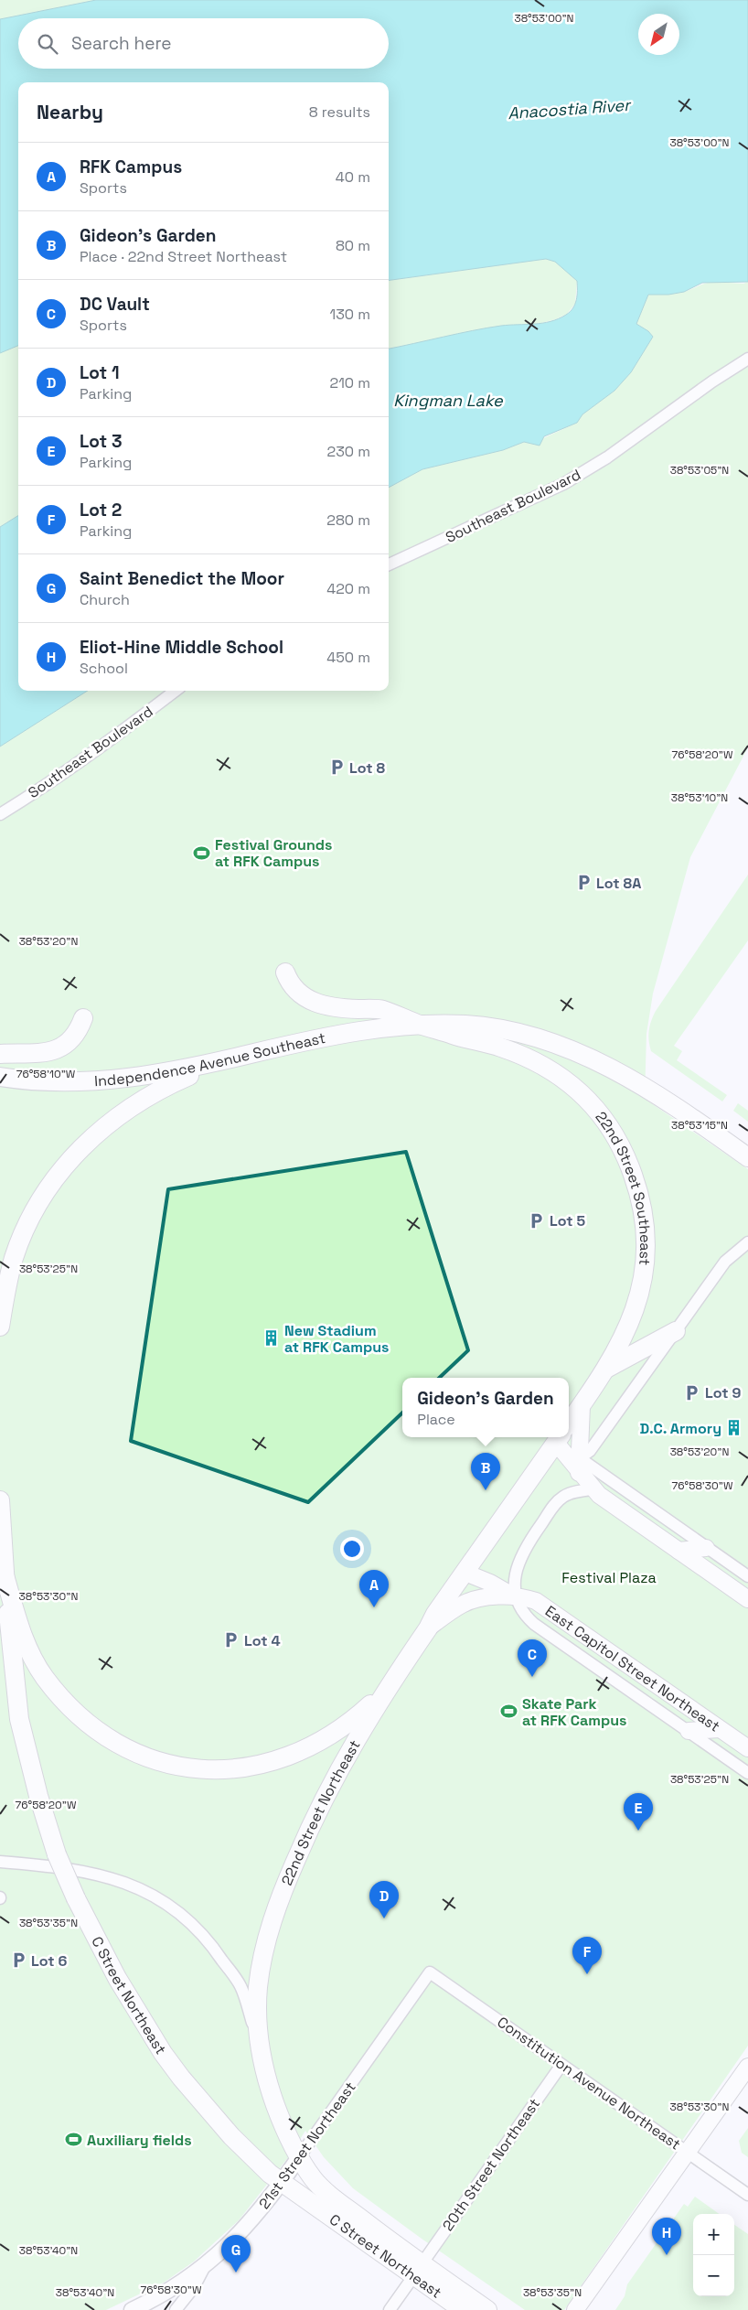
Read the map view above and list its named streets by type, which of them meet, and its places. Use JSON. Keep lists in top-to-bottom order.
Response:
{
  "streets": {
    "main road": [
      "Independence Avenue Southeast",
      "22nd Street Southeast",
      "East Capitol Street Northeast",
      "22nd Street Northeast",
      "C Street Northeast"
    ],
    "street": [
      "Southeast Boulevard",
      "Constitution Avenue Northeast",
      "21st Street Northeast",
      "20th Street Northeast"
    ]
  },
  "crossings": [
    ["Independence Avenue Southeast", "22nd Street Southeast"],
    ["22nd Street Southeast", "22nd Street Northeast"],
    ["East Capitol Street Northeast", "22nd Street Northeast"],
    ["22nd Street Northeast", "C Street Northeast"],
    ["22nd Street Northeast", "21st Street Northeast"],
    ["C Street Northeast", "21st Street Northeast"],
    ["C Street Northeast", "20th Street Northeast"],
    ["Constitution Avenue Northeast", "21st Street Northeast"],
    ["Constitution Avenue Northeast", "20th Street Northeast"]
  ],
  "water": ["Anacostia River", "Kingman Lake"],
  "parks": ["Festival Plaza"],
  "places": {
    "parking": [
      "Lot 8",
      "Lot 8A",
      "Lot 5",
      "Lot 9",
      "Lot 4",
      "Lot 6"
    ],
    "sports": ["Festival Grounds at RFK Campus", "Skate Park at RFK Campus", "Auxiliary fields"],
    "building": ["New Stadium at RFK Campus", "D.C. Armory"]
  },
  "north": "bottom left",
  "page": {
    "search": "Search here",
    "heading": ["Nearby", "8 results"],
    "list": [
      {
        "mark": "A",
        "name": "RFK Campus",
        "note": "Sports",
        "value": "40 m"
      },
      {
        "mark": "B",
        "name": "Gideon's Garden",
        "note": "Place · 22nd Street Northeast",
        "value": "80 m"
      },
      {
        "mark": "C",
        "name": "DC Vault",
        "note": "Sports",
        "value": "130 m"
      },
      {
        "mark": "D",
        "name": "Lot 1",
        "note": "Parking",
        "value": "210 m"
      },
      {
        "mark": "E",
        "name": "Lot 3",
        "note": "Parking",
        "value": "230 m"
      },
      {
        "mark": "F",
        "name": "Lot 2",
        "note": "Parking",
        "value": "280 m"
      },
      {
        "mark": "G",
        "name": "Saint Benedict the Moor",
        "note": "Church",
        "value": "420 m"
      },
      {
        "mark": "H",
        "name": "Eliot-Hine Middle School",
        "note": "School",
        "value": "450 m"
      }
    ],
    "popup": ["Gideon's Garden", "Place"],
    "pins": [
      "B",
      "A",
      "C",
      "E",
      "D",
      "F",
      "H",
      "G"
    ],
    "map_buttons": ["+", "−"]
  },
  "coordinates": [
    "38°53'00\"N",
    "38°53'05\"N",
    "76°58'20\"W",
    "38°53'10\"N",
    "38°53'20\"N",
    "76°58'10\"W",
    "38°53'15\"N",
    "38°53'25\"N",
    "76°58'30\"W",
    "38°53'30\"N",
    "38°53'35\"N",
    "38°53'40\"N"
  ]
}
